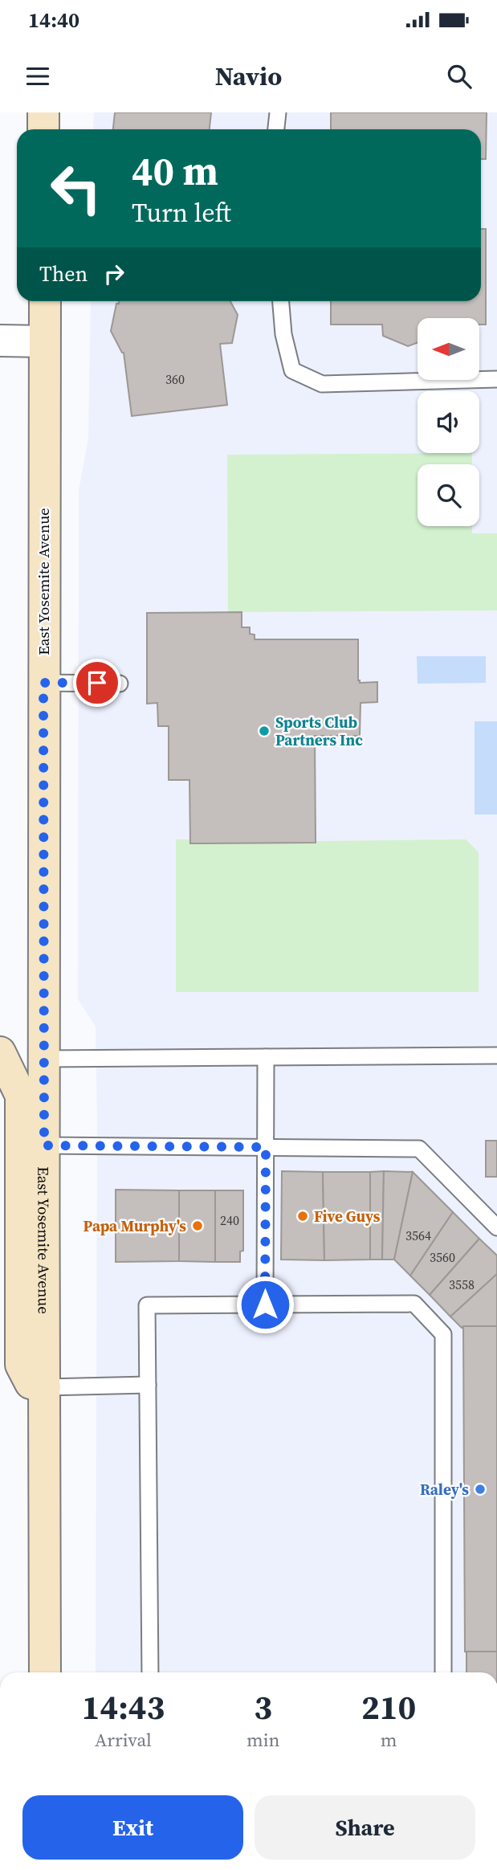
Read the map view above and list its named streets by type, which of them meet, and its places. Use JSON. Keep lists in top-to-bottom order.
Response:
{
  "streets": {
    "main road": ["East Yosemite Avenue"]
  },
  "places": [
    "Sports Club Partners Inc",
    "Five Guys",
    "Papa Murphy's",
    "Raley's"
  ],
  "house_numbers": [
    "360",
    "240",
    "3564",
    "3560",
    "3558"
  ],
  "north": "left",
  "page": {
    "status": "14:40",
    "header": "Navio",
    "turn": ["40 m", "Turn left"],
    "then": "Then",
    "eta": [
      "14:43",
      "Arrival",
      "3",
      "min",
      "210",
      "m"
    ],
    "buttons": ["Exit", "Share"]
  }
}
